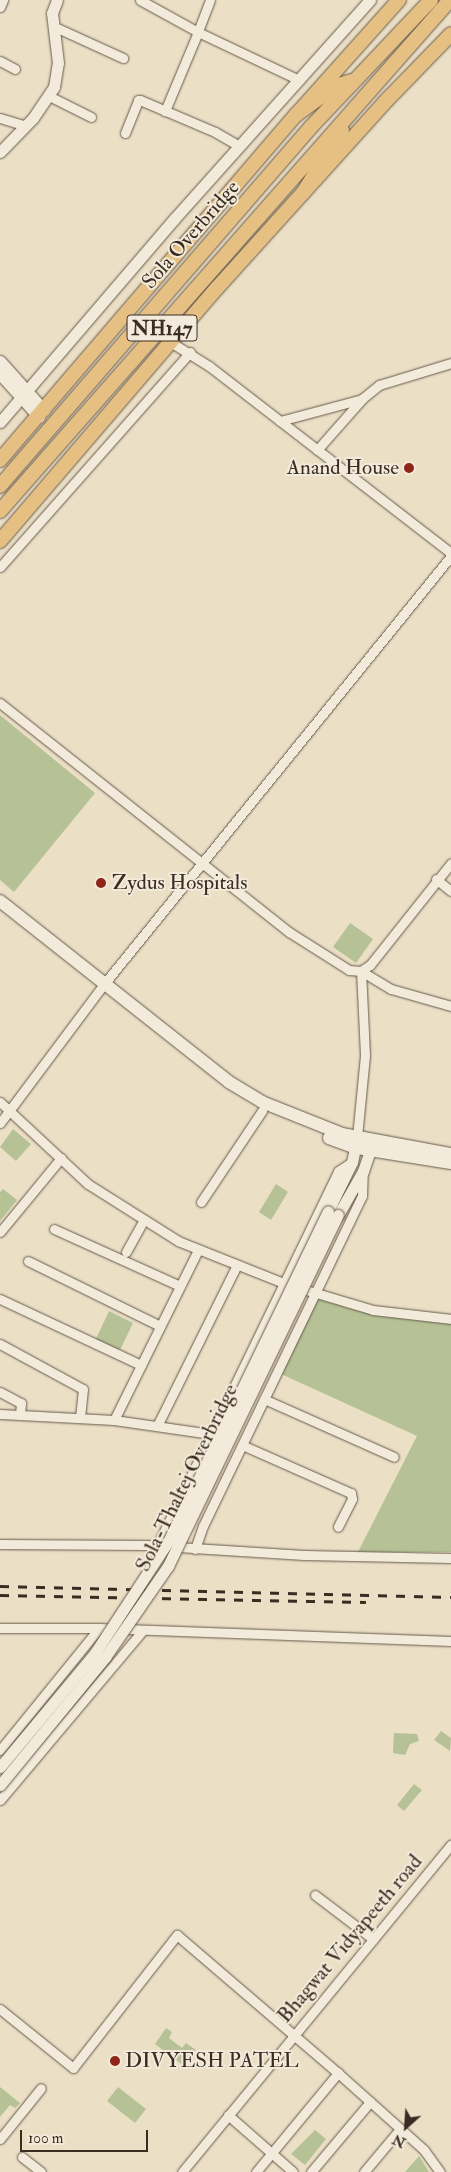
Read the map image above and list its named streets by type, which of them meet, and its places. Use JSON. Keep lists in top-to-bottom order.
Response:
{
  "streets": {
    "main road": ["Sola Overbridge", "NH147"],
    "street": ["Sola-Thaltej Overbridge", "Bhagwat Vidyapeeth road"]
  },
  "crossings": [
    ["Sola Overbridge", "NH147"]
  ],
  "places": ["Anand House", "Zydus Hospitals", "DIVYESH PATEL"],
  "scale_bar": "100 m",
  "north": "bottom left"
}
